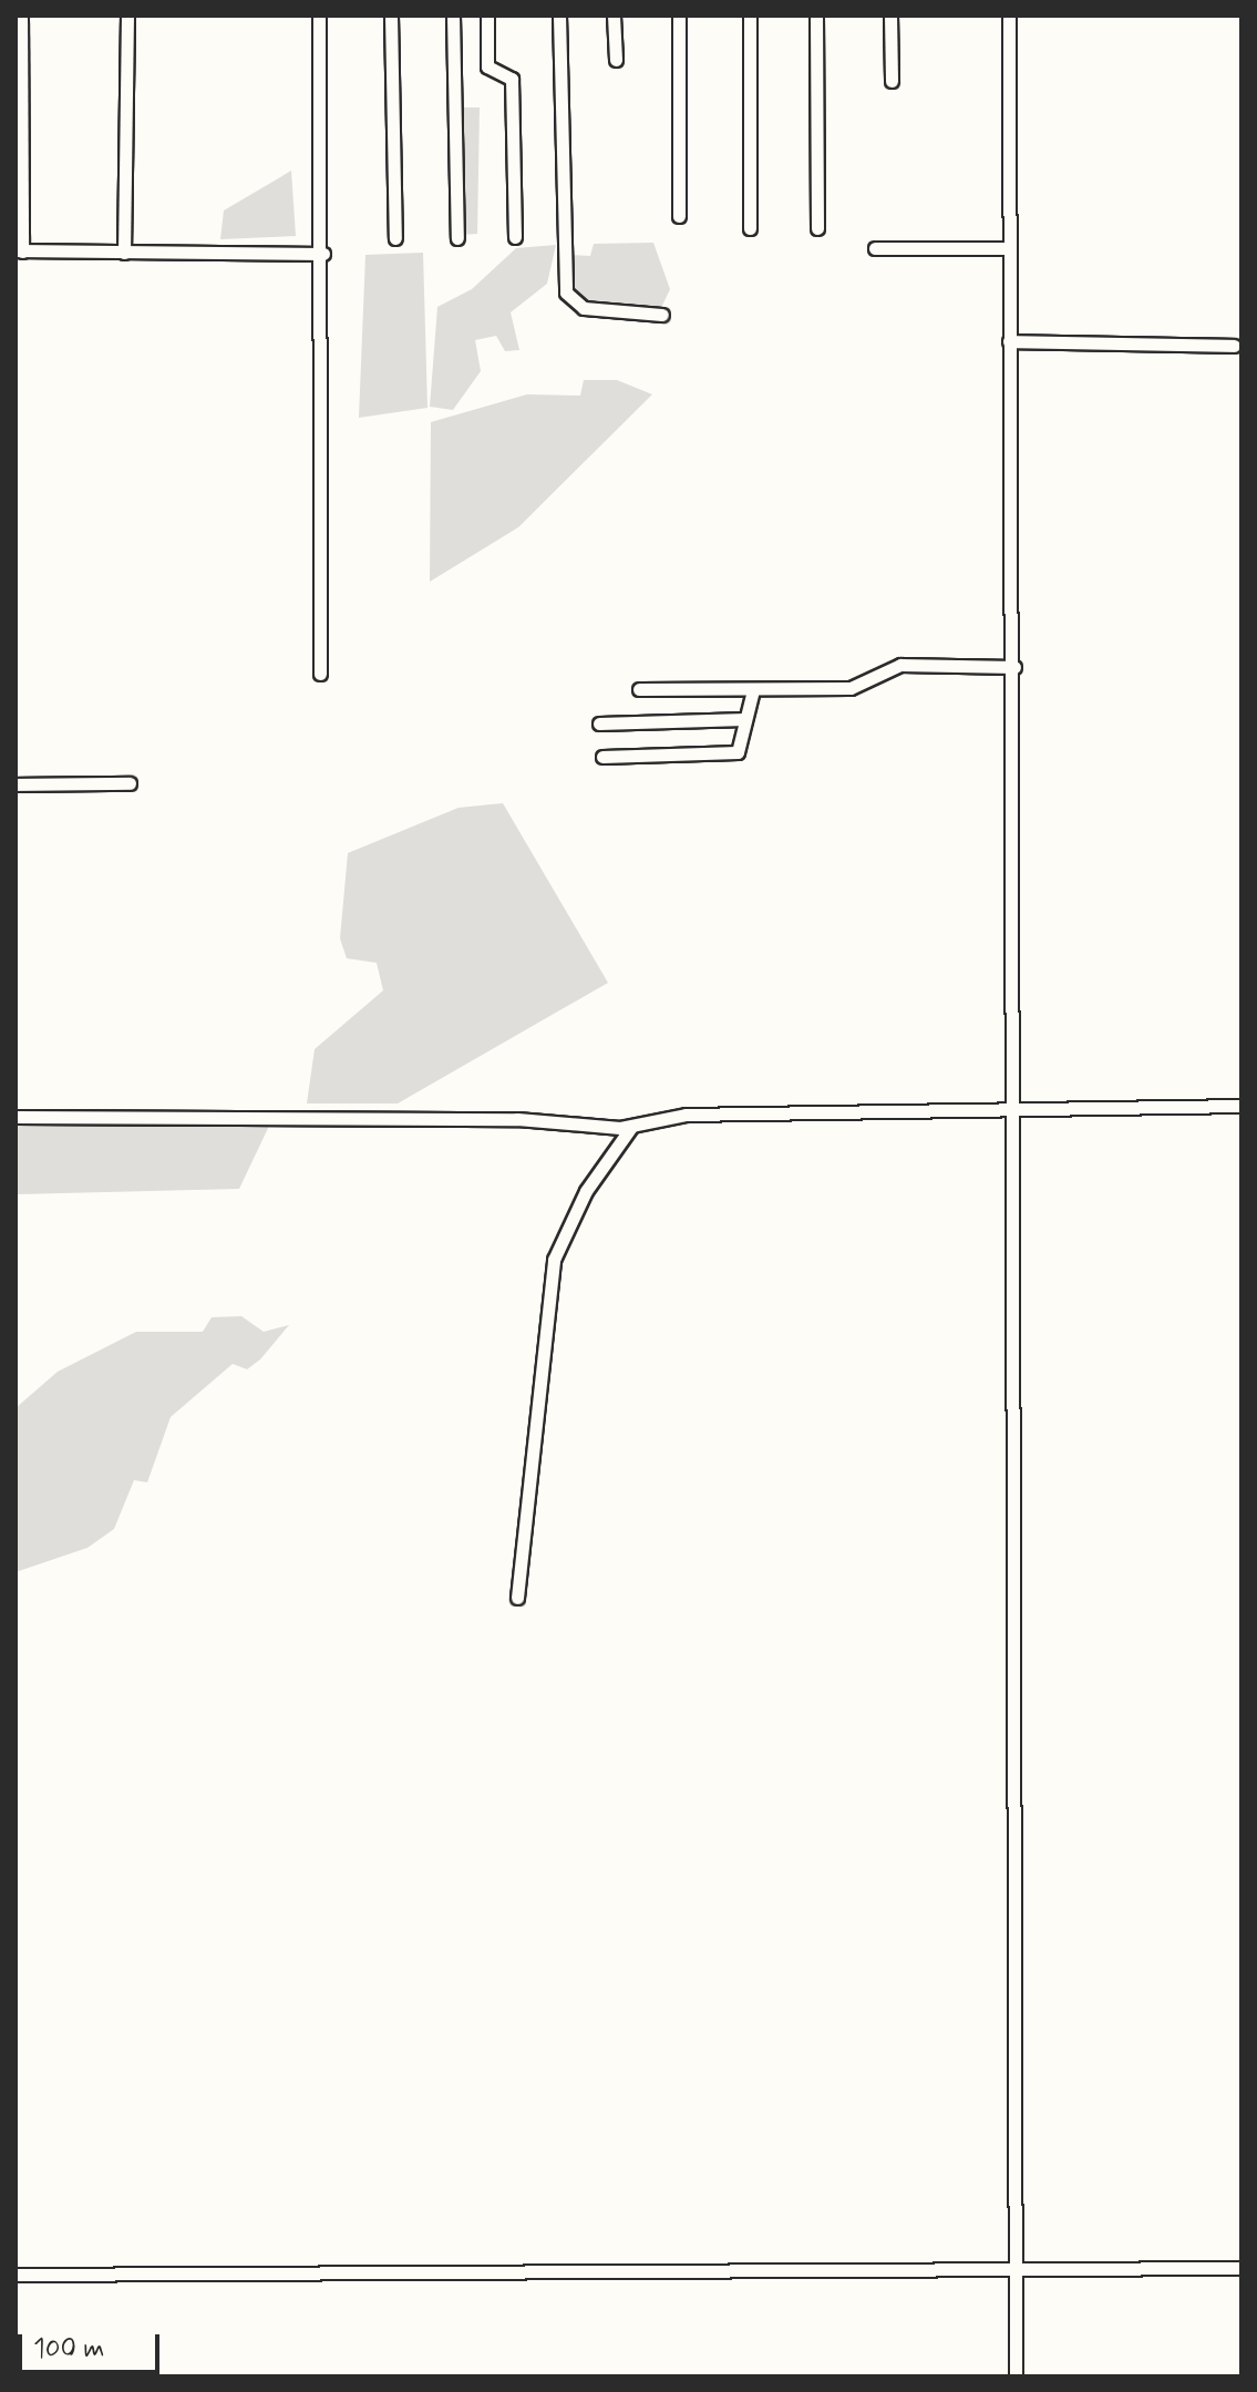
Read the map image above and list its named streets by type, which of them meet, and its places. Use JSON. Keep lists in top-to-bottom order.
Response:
{
  "scale_bar": "100 m"
}
